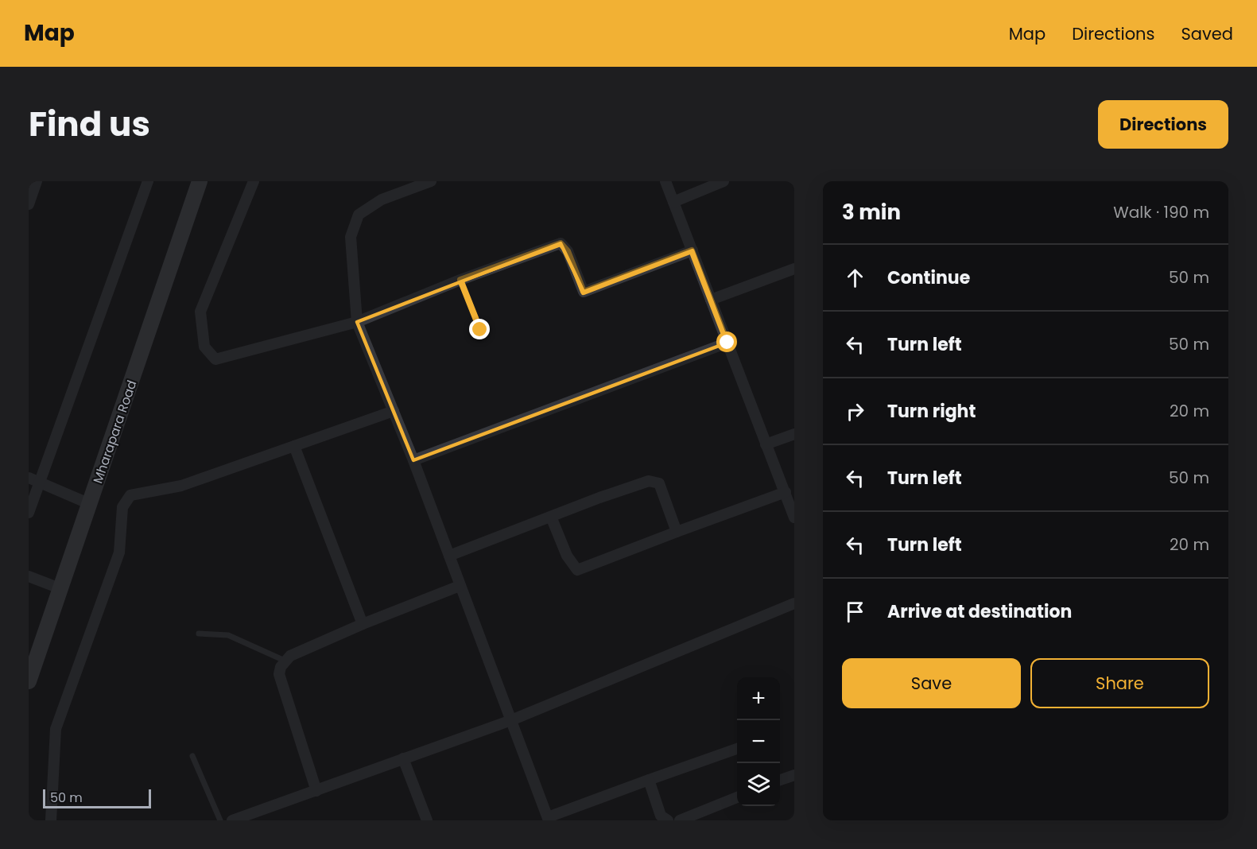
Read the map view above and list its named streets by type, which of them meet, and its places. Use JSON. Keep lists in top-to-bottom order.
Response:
{
  "streets": {
    "main road": ["Mharapara Road"]
  },
  "scale_bar": "50 m",
  "page": {
    "header": "Map",
    "nav": ["Map", "Directions", "Saved"],
    "title": "Find us",
    "buttons": [
      "Directions",
      ["Save", "Share"]
    ],
    "heading": ["3 min", "Walk · 190 m"],
    "list": [
      ["Continue", "50 m"],
      ["Turn left", "50 m"],
      ["Turn right", "20 m"],
      ["Turn left", "50 m"],
      ["Turn left", "20 m"],
      "Arrive at destination"
    ],
    "map_buttons": ["+", "−"],
    "scale": "50 m"
  }
}
